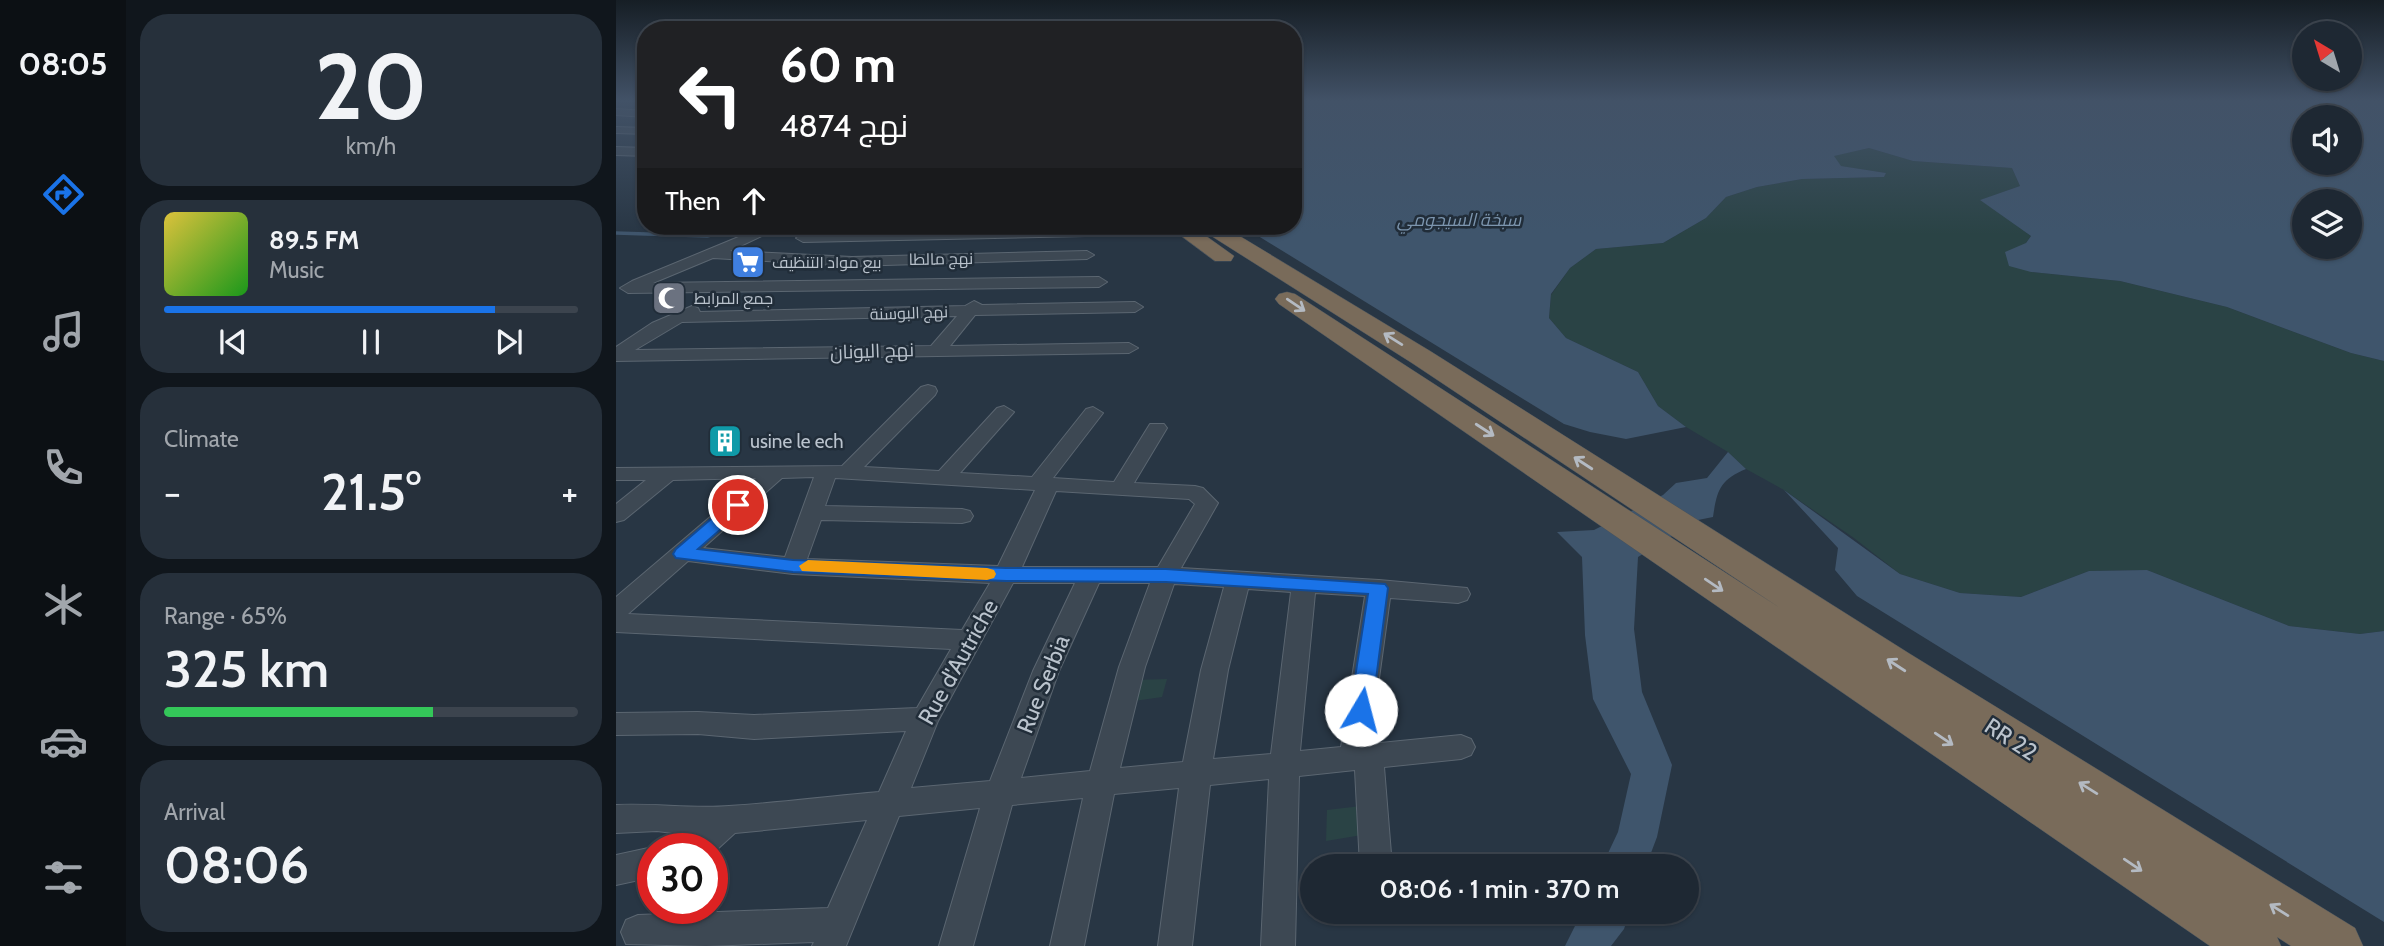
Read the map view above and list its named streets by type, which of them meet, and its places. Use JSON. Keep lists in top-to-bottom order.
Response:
{
  "streets": {
    "highway": ["RR 22"],
    "street": [
      "نهج مالطا",
      "نهج البوسنة",
      "نهج اليونان",
      "Rue d'Autriche",
      "Rue Serbia"
    ]
  },
  "water": ["سبخة السيجومي"],
  "places": {
    "supermarket": ["بيع مواد التنظيف"],
    "mosque": ["جمع المرابط"],
    "building": ["usine le ech"]
  },
  "north": "top left",
  "page": {
    "tabs": "08:05",
    "tile": [
      ["20", "km/h"],
      "Climate",
      ["Range · 65%", "325 km"],
      ["Arrival", "08:06"]
    ],
    "turn": ["60 m", "نهج 4874"],
    "then": "Then",
    "song": ["89.5 FM", "Music"],
    "heat": ["−", "21.5°", "+"],
    "limit": "30",
    "trip": "08:06 · 1 min · 370 m"
  }
}
